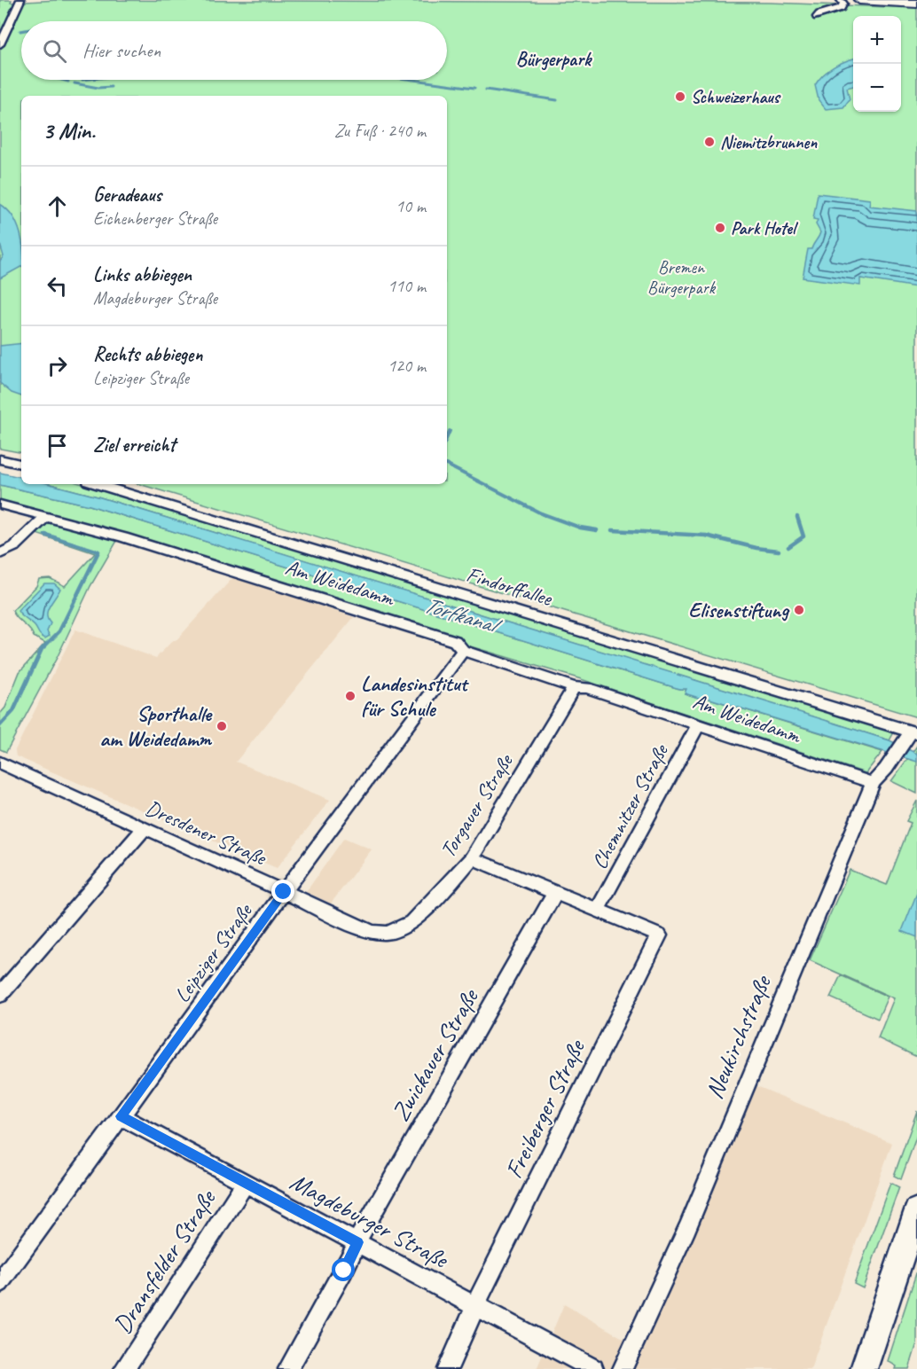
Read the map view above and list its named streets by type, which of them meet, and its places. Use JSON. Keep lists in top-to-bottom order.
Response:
{
  "streets": {
    "street": [
      "Am Weidedamm",
      "Findorffallee",
      "Torgauer Straße",
      "Chemnitzer Straße",
      "Dresdener Straße",
      "Leipziger Straße",
      "Neukirchstraße",
      "Zwickauer Straße",
      "Freiberger Straße",
      "Magdeburger Straße",
      "Dransfelder Straße"
    ]
  },
  "crossings": [
    ["Am Weidedamm", "Torgauer Straße"],
    ["Am Weidedamm", "Chemnitzer Straße"],
    ["Am Weidedamm", "Leipziger Straße"],
    ["Am Weidedamm", "Neukirchstraße"],
    ["Findorffallee", "Neukirchstraße"],
    ["Torgauer Straße", "Dresdener Straße"],
    ["Chemnitzer Straße", "Freiberger Straße"],
    ["Dresdener Straße", "Leipziger Straße"],
    ["Leipziger Straße", "Magdeburger Straße"],
    ["Zwickauer Straße", "Magdeburger Straße"],
    ["Freiberger Straße", "Magdeburger Straße"],
    ["Magdeburger Straße", "Dransfelder Straße"]
  ],
  "districts": ["Bürgerpark"],
  "water": ["Torfkanal"],
  "parks": ["Bremen Bürgerpark"],
  "places": [
    "Schweizerhaus",
    "Niemitzbrunnen",
    "Park Hotel",
    "Elisenstiftung",
    "Landesinstitut für Schule",
    "Sporthalle am Weidedamm"
  ],
  "page": {
    "map_buttons": ["+", "−"],
    "search": "Hier suchen",
    "heading": ["3 Min.", "Zu Fuß · 240 m"],
    "list": [
      ["Geradeaus", "Eichenberger Straße", "10 m"],
      ["Links abbiegen", "Magdeburger Straße", "110 m"],
      ["Rechts abbiegen", "Leipziger Straße", "120 m"],
      "Ziel erreicht"
    ]
  }
}
